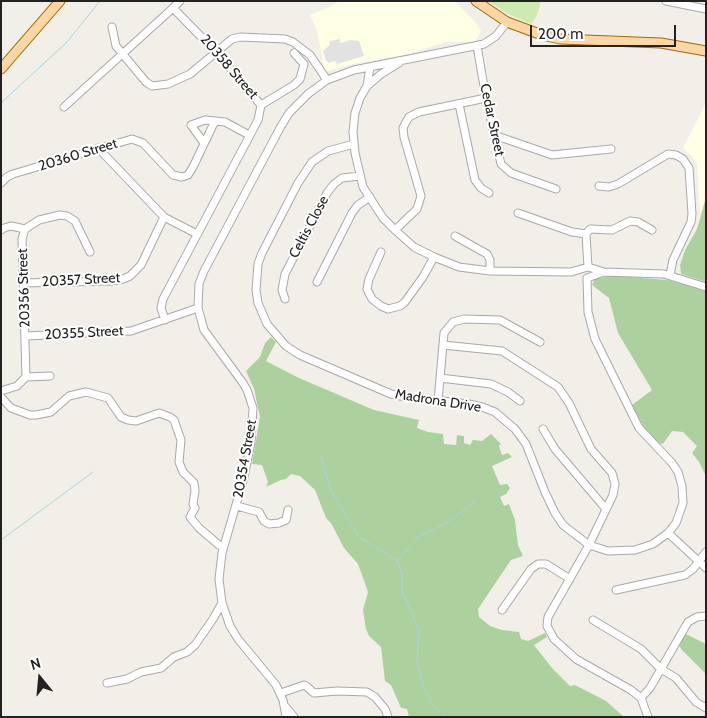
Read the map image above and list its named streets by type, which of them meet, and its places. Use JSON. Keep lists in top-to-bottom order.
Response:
{
  "streets": {
    "street": [
      "20358 Street",
      "Cedar Street",
      "20360 Street",
      "Celtis Close",
      "20357 Street",
      "20356 Street",
      "20355 Street",
      "Madrona Drive",
      "20354 Street"
    ]
  },
  "crossings": [
    ["20358 Street", "20355 Street"],
    ["Cedar Street", "20354 Street"],
    ["20357 Street", "20356 Street"],
    ["20356 Street", "20355 Street"],
    ["20355 Street", "20354 Street"]
  ],
  "scale_bar": "200 m",
  "north": "top"
}
